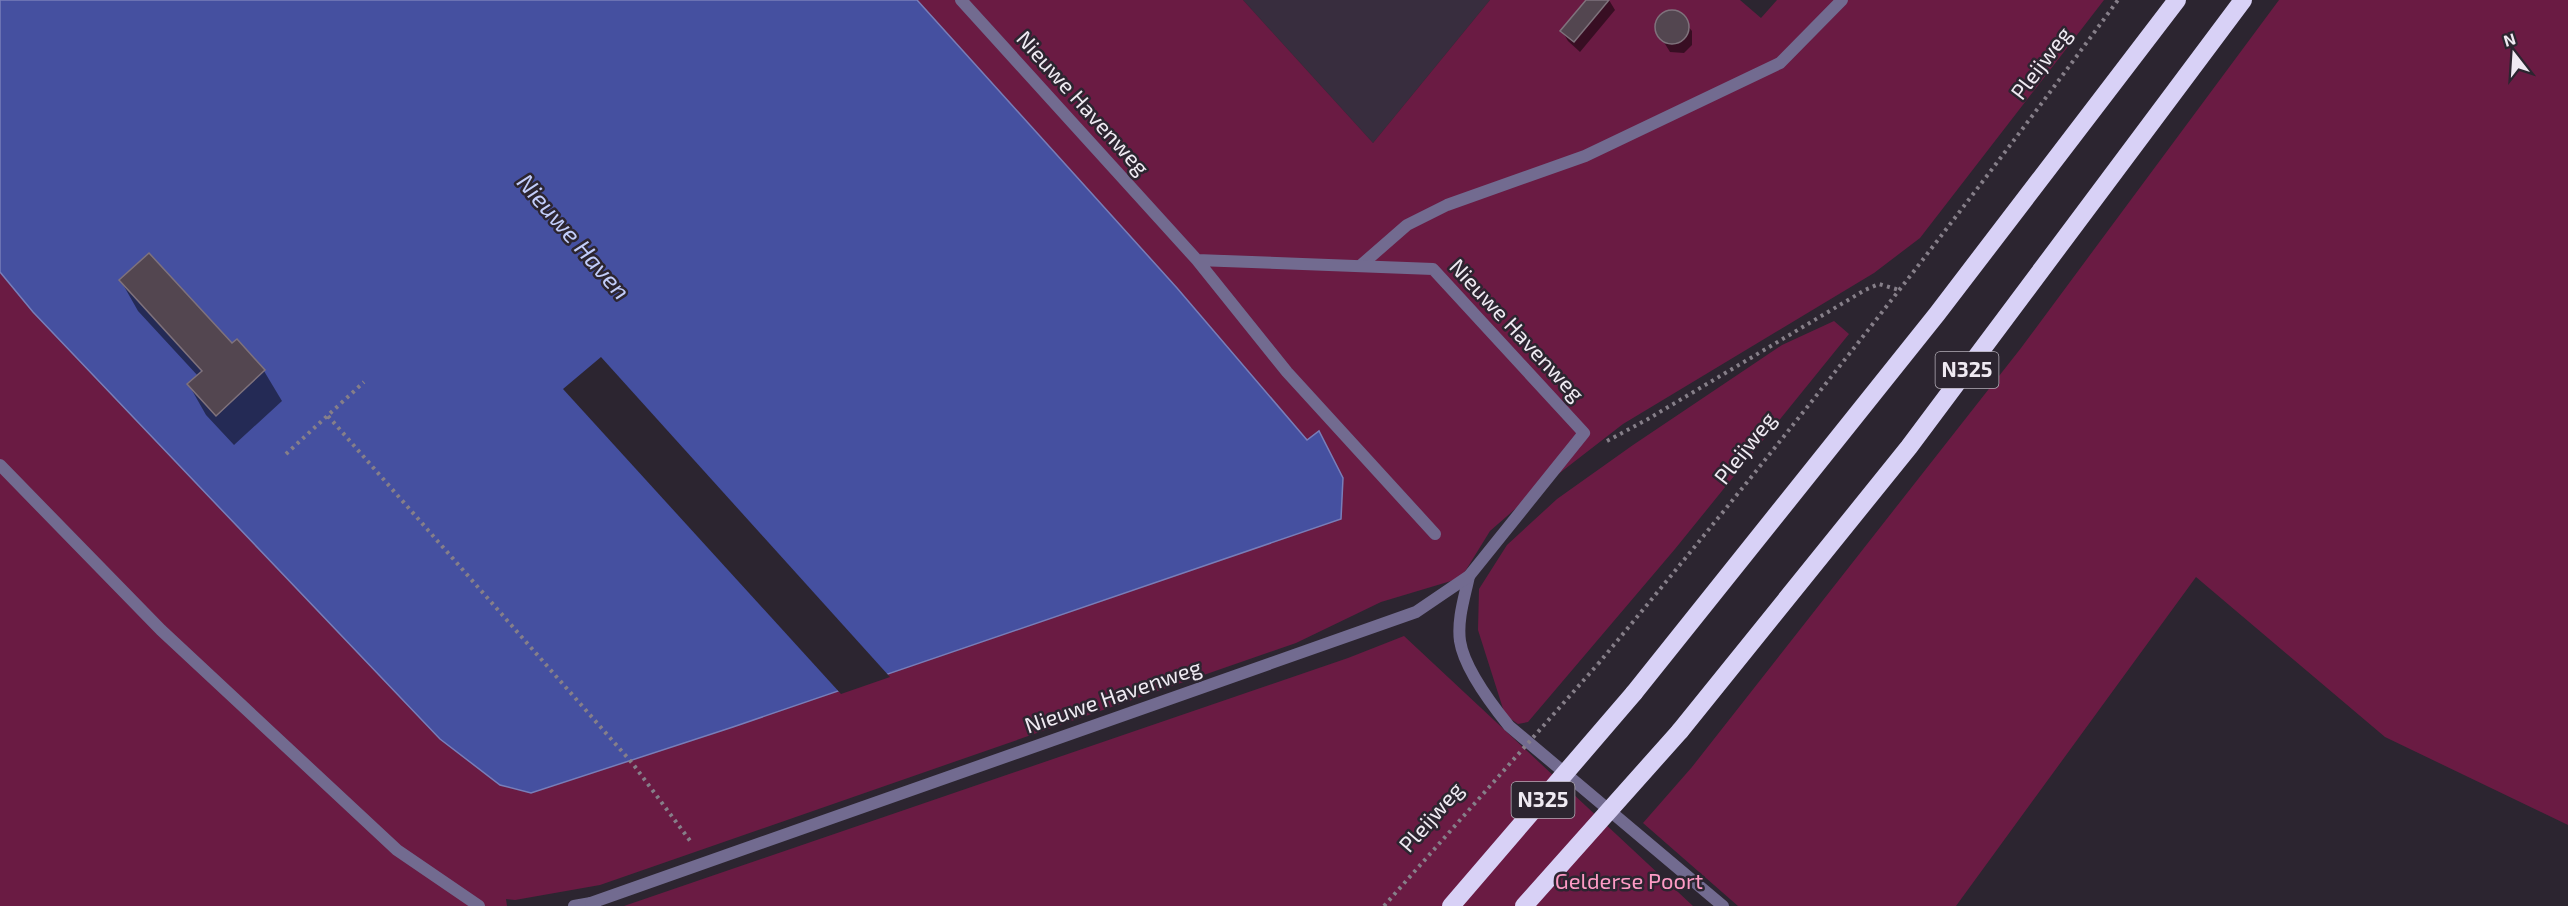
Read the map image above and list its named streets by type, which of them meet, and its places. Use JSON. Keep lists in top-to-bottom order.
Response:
{
  "streets": {
    "highway": ["N325"],
    "street": ["Nieuwe Havenweg"],
    "path": ["Pleijweg"]
  },
  "crossings": [
    ["Pleijweg", "Nieuwe Havenweg"]
  ],
  "water": ["Nieuwe Haven"],
  "parks": ["Gelderse Poort"],
  "north": "top"
}
